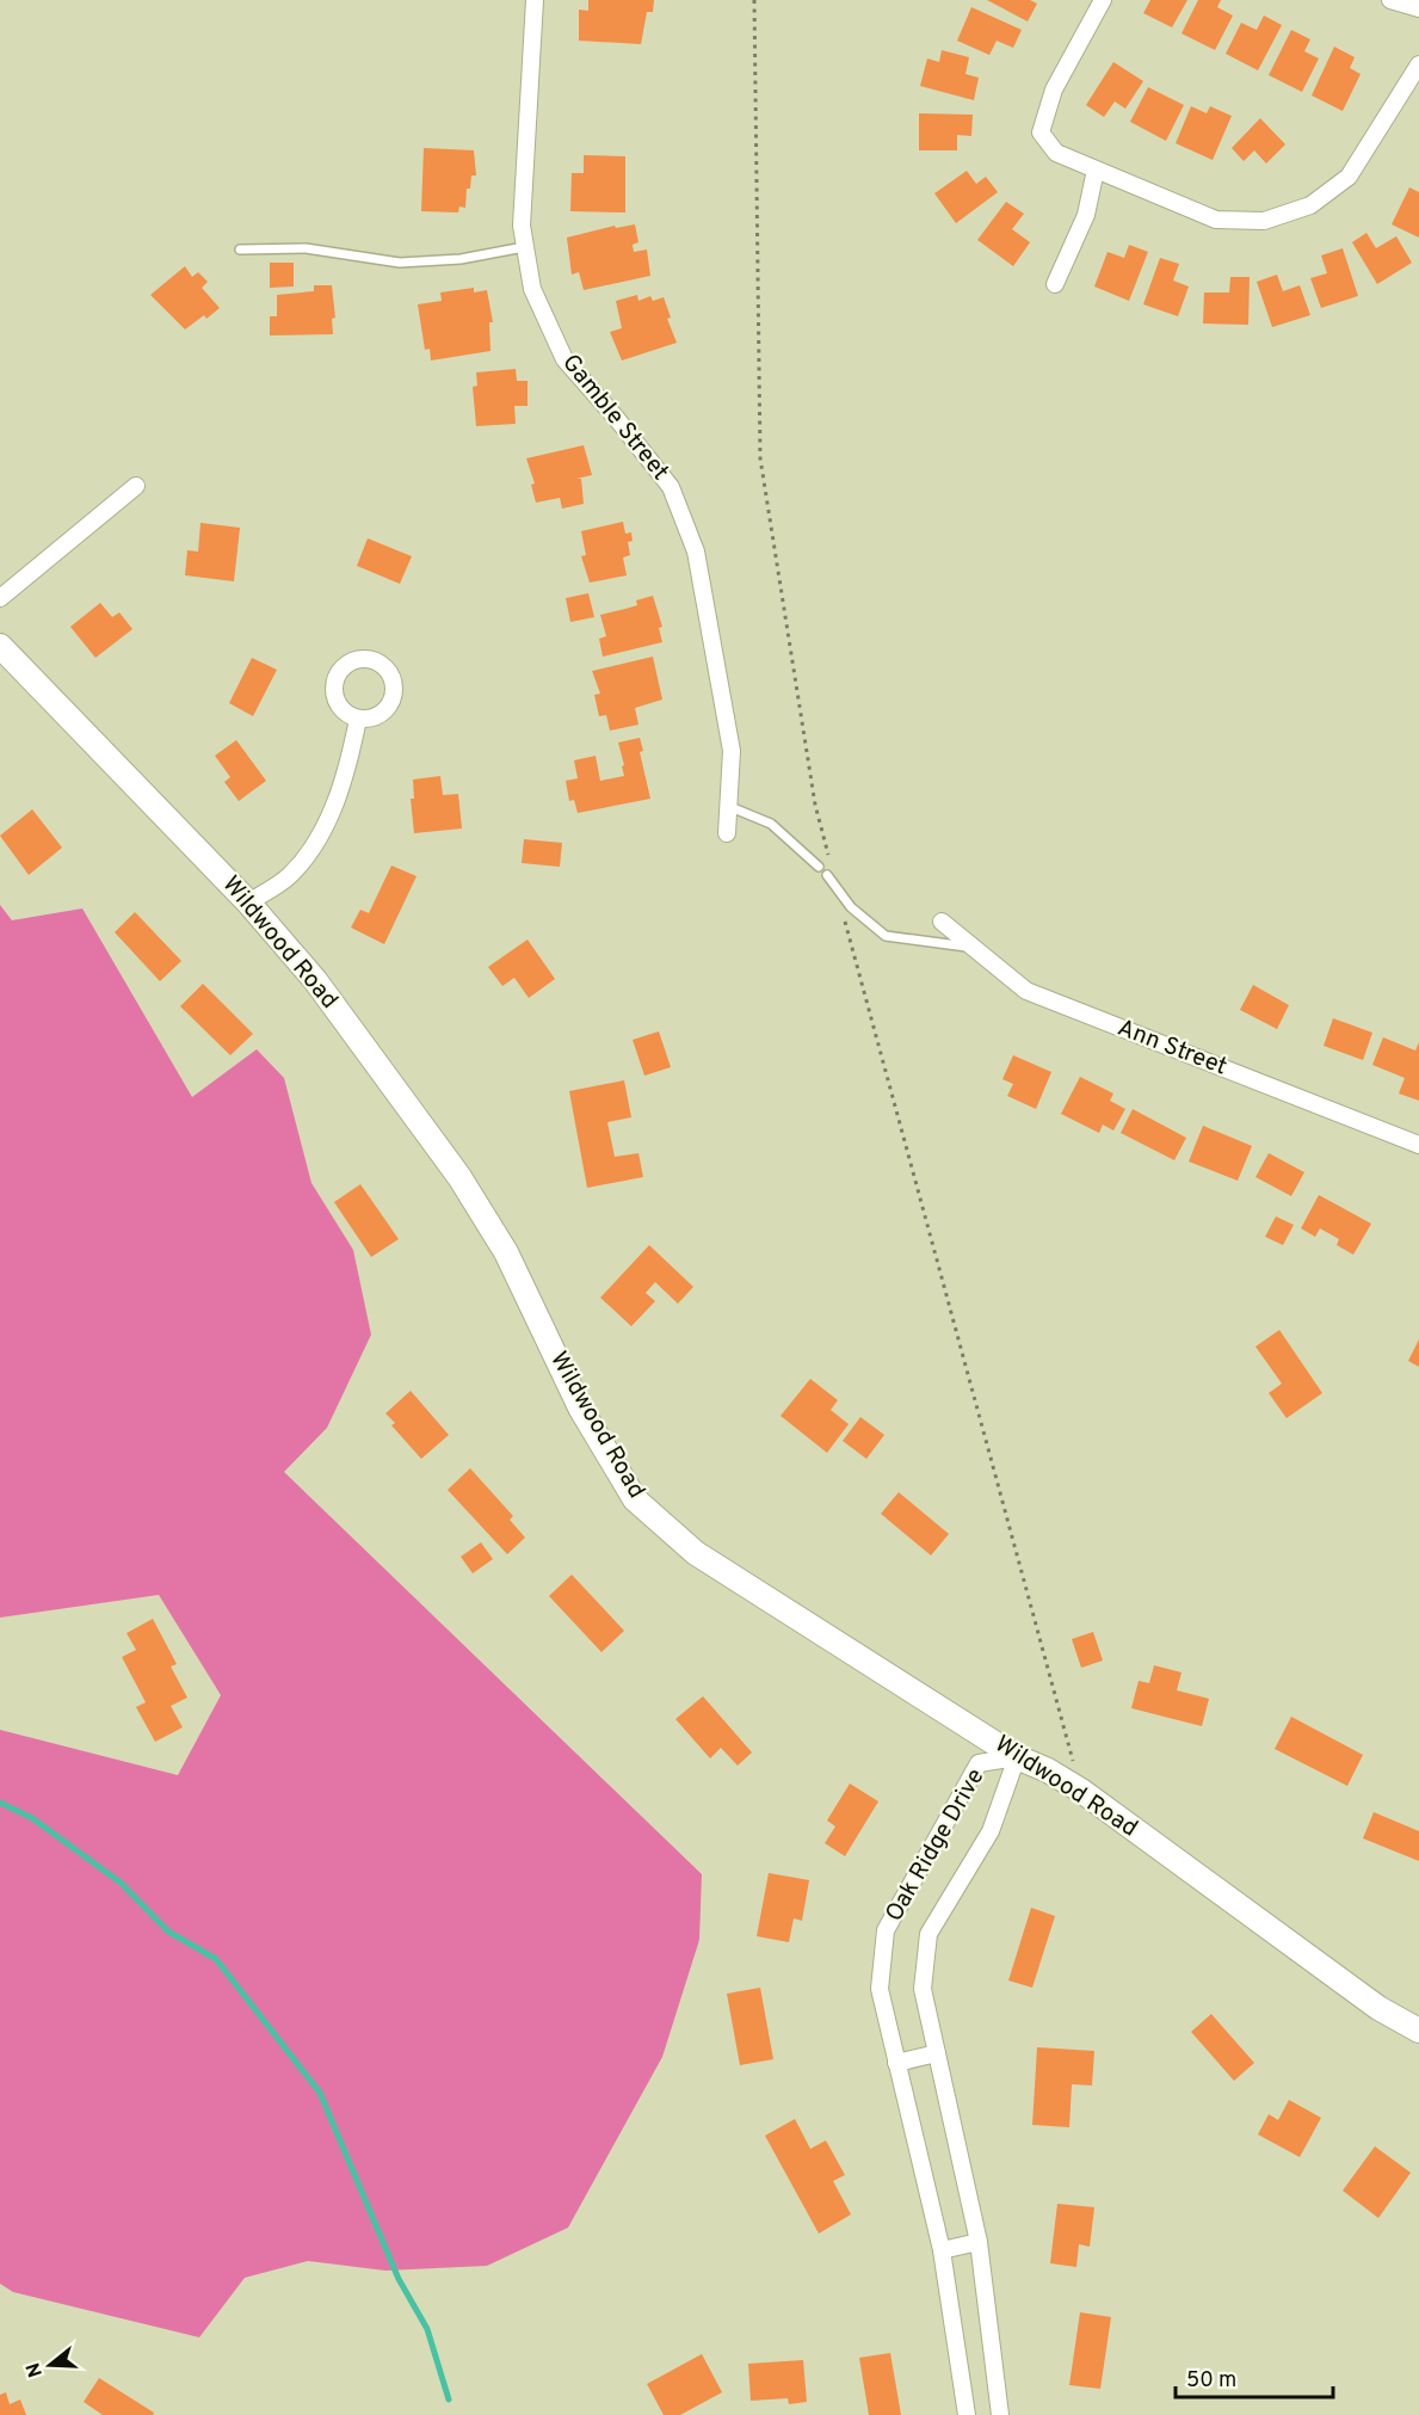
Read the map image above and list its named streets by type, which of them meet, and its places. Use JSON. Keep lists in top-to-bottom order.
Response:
{
  "streets": {
    "street": [
      "Gamble Street",
      "Wildwood Road",
      "Ann Street",
      "Oak Ridge Drive"
    ]
  },
  "crossings": [
    ["Wildwood Road", "Oak Ridge Drive"]
  ],
  "scale_bar": "50 m",
  "north": "left"
}
